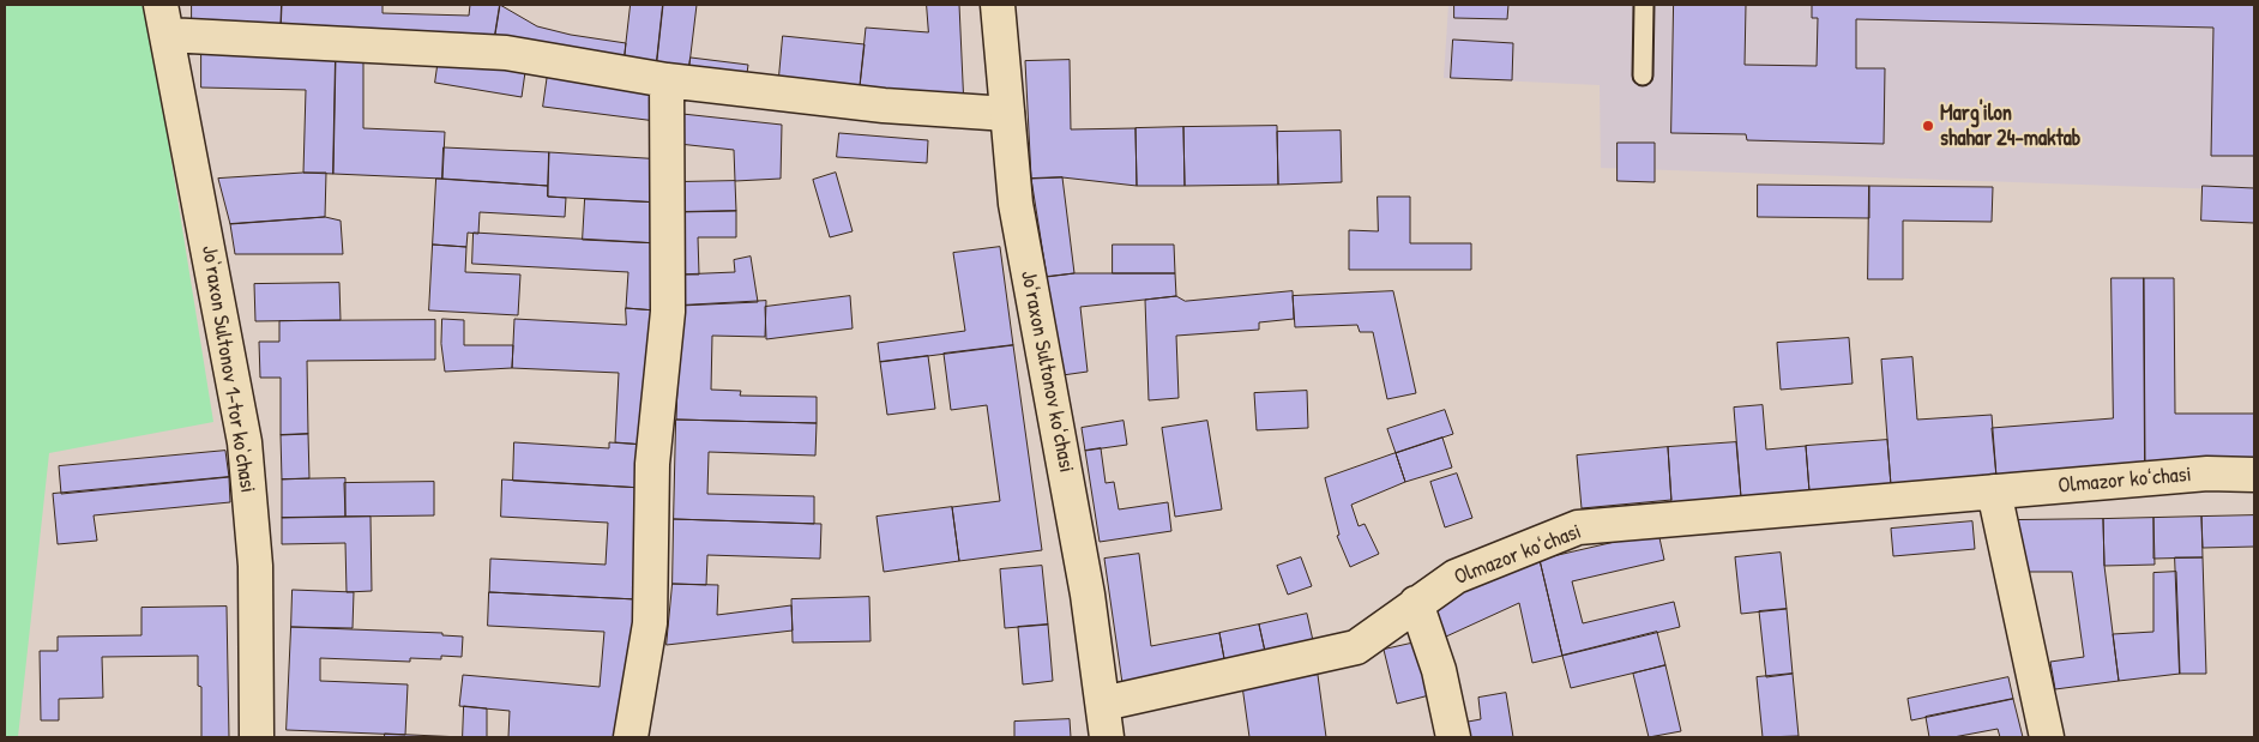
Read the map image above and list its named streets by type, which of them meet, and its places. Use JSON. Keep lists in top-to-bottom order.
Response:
{
  "streets": {
    "street": ["Jo‘raxon Sultonov 1-tor ko‘chasi", "Joʻraxon Sultonov koʻchasi", "Olmazor koʻchasi"]
  },
  "crossings": [
    ["Joʻraxon Sultonov koʻchasi", "Olmazor koʻchasi"]
  ],
  "places": ["Marg'ilon shahar 24-maktab"]
}
